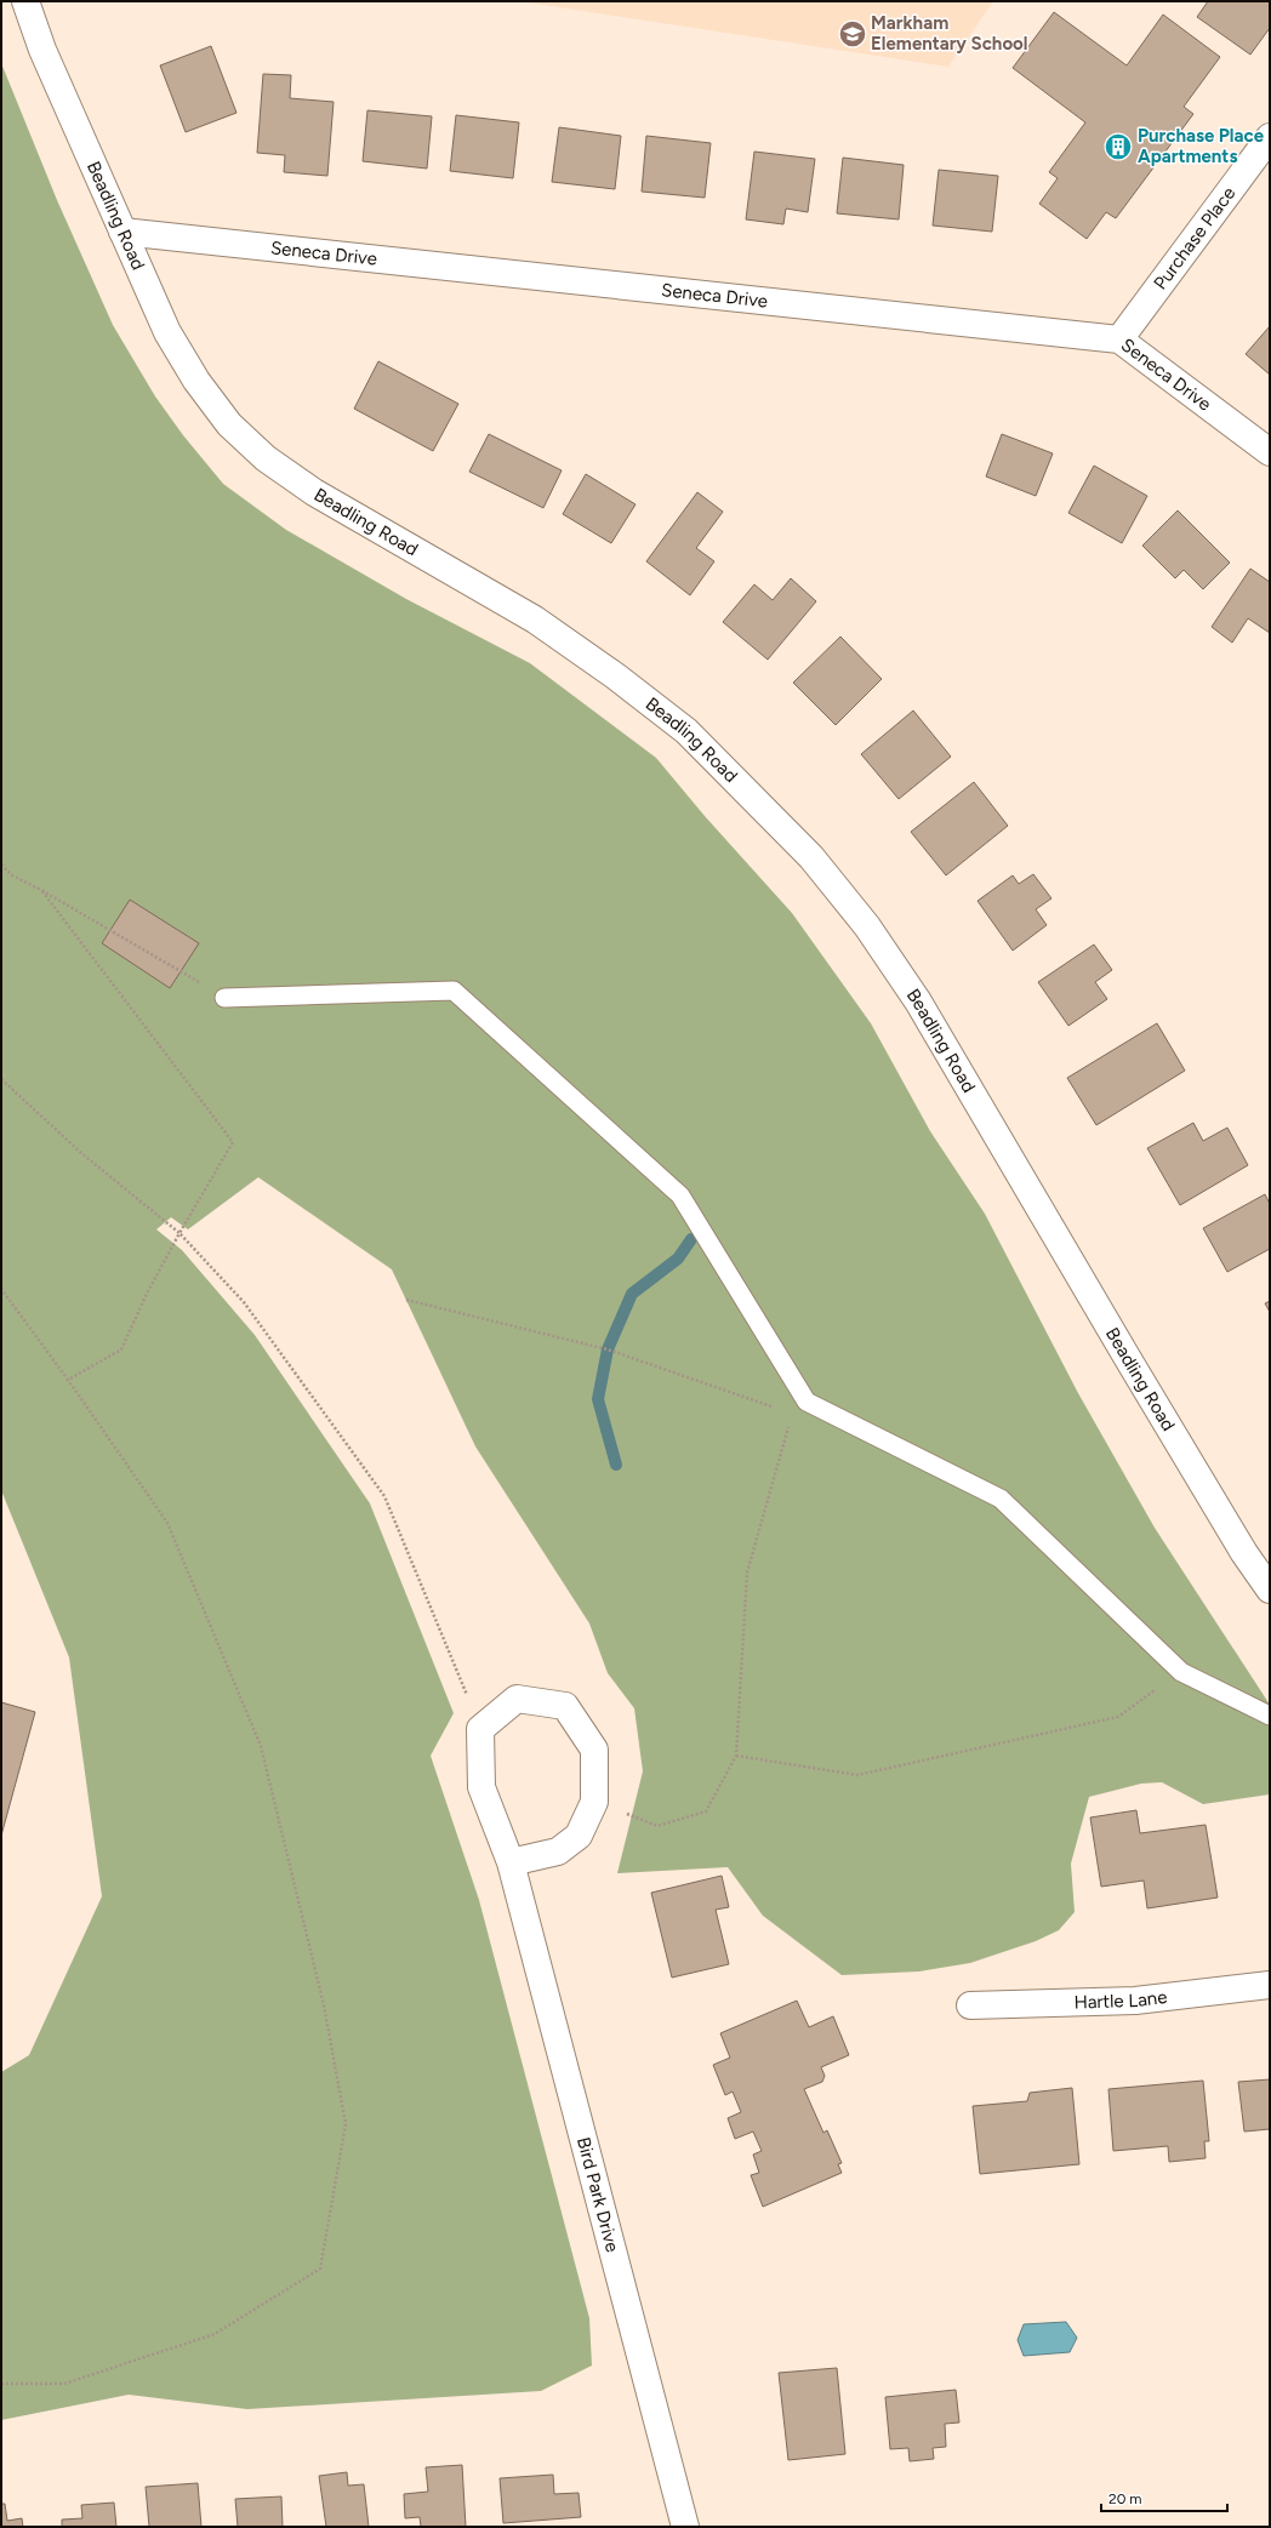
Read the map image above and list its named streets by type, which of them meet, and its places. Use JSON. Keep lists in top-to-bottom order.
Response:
{
  "streets": {
    "street": [
      "Beadling Road",
      "Purchase Place",
      "Seneca Drive",
      "Hartle Lane",
      "Bird Park Drive"
    ]
  },
  "crossings": [
    ["Beadling Road", "Seneca Drive"],
    ["Purchase Place", "Seneca Drive"]
  ],
  "places": {
    "school or university": ["Markham Elementary School"],
    "building": ["Purchase Place Apartments"]
  },
  "scale_bar": "20 m"
}
